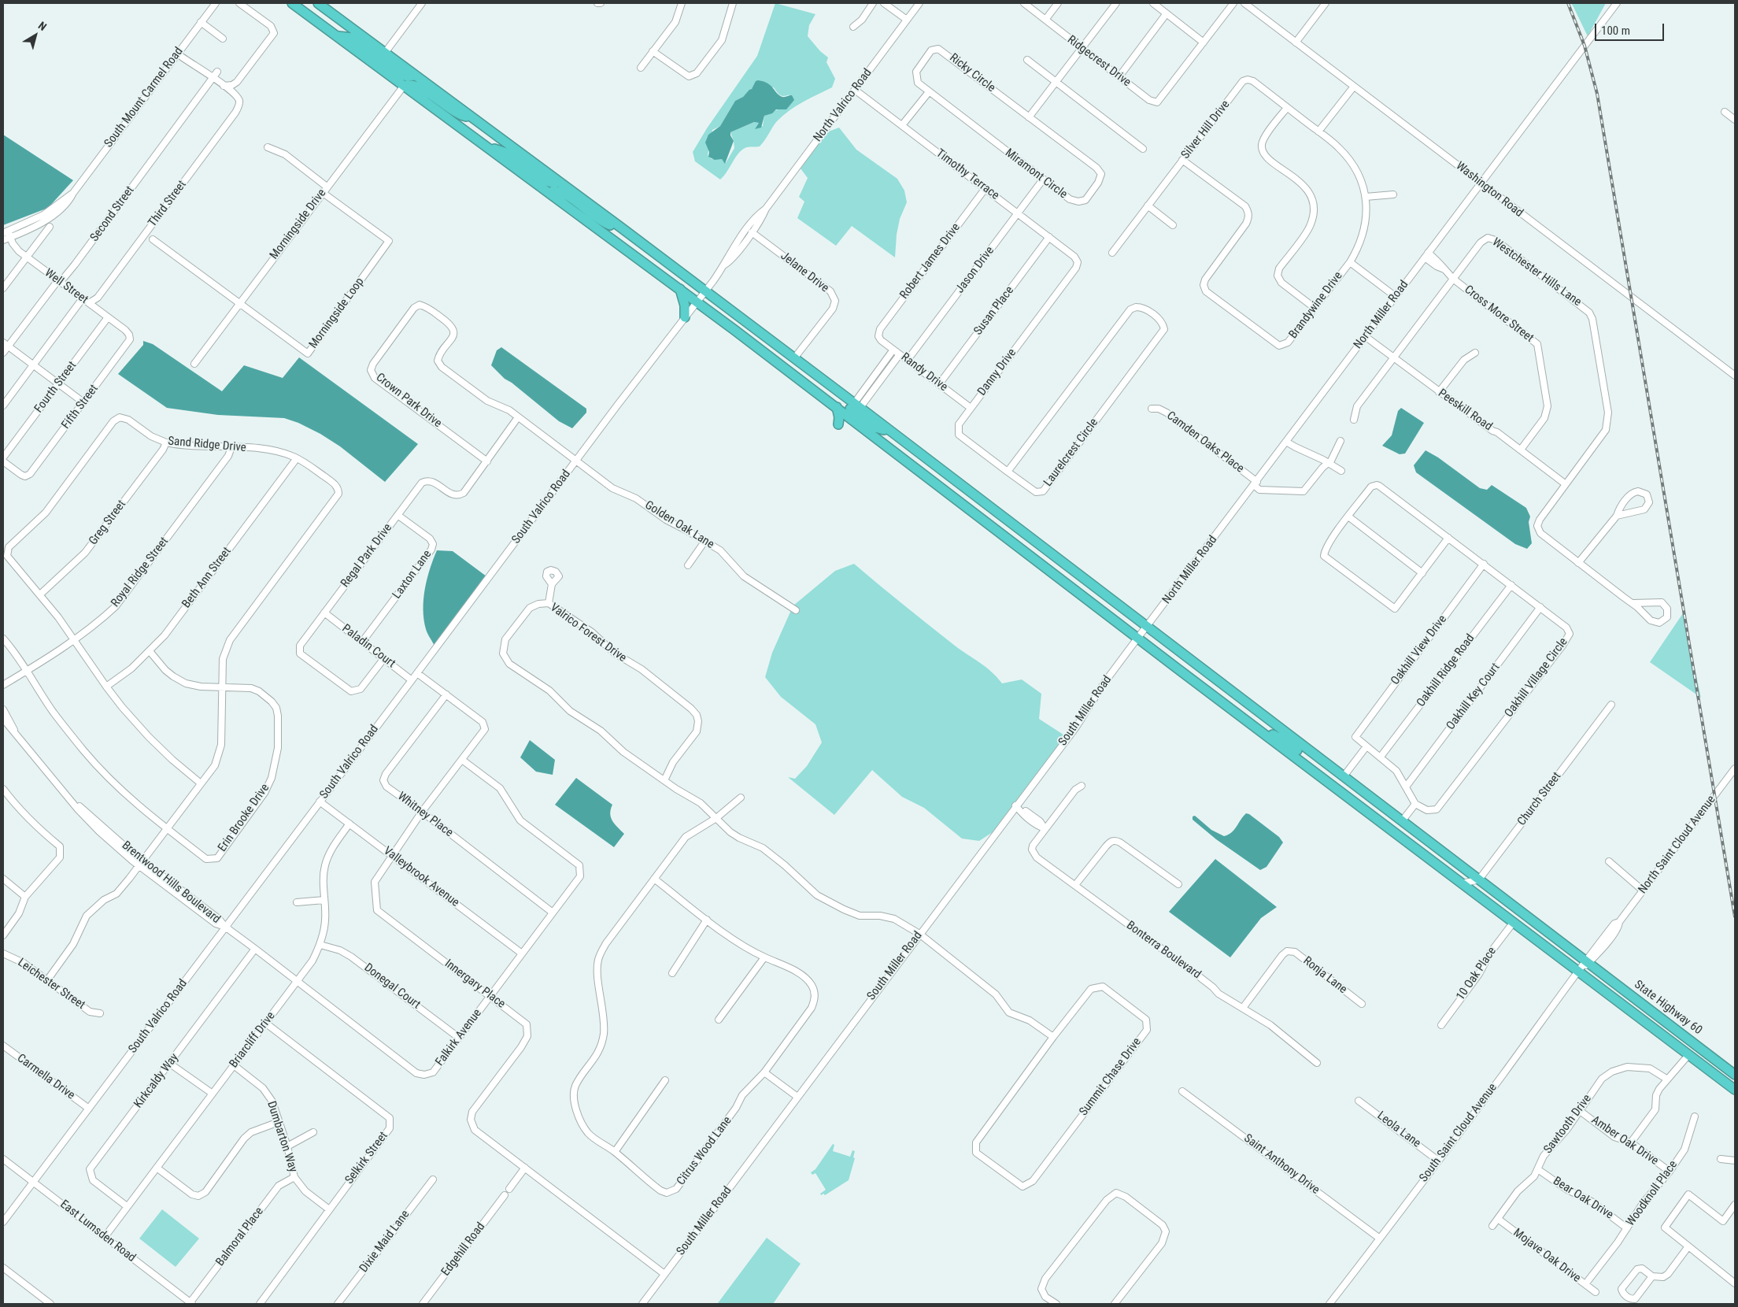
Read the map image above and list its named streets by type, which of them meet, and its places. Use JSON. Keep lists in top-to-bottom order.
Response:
{
  "streets": {
    "highway": ["State Highway 60"],
    "street": [
      "Ridgecrest Drive",
      "Ricky Circle",
      "South Mount Carmel Road",
      "North Valrico Road",
      "Silver Hill Drive",
      "Miramont Circle",
      "Timothy Terrace",
      "Washington Road",
      "Third Street",
      "Second Street",
      "Morningside Drive",
      "Robert James Drive",
      "Jason Drive",
      "Jelane Drive",
      "Westchester Hills Lane",
      "Well Street",
      "Brandywine Drive",
      "Susan Place",
      "Morningside Loop",
      "Cross More Street",
      "North Miller Road",
      "Randy Drive",
      "Danny Drive",
      "Fourth Street",
      "Crown Park Drive",
      "Fifth Street",
      "Peeskill Road",
      "Camden Oaks Place",
      "Sand Ridge Drive",
      "Laurelcrest Circle",
      "South Valrico Road",
      "Greg Street",
      "Golden Oak Lane",
      "Regal Park Drive",
      "Royal Ridge Street",
      "Laxton Lane",
      "Beth Ann Street",
      "Valrico Forest Drive",
      "Paladin Court",
      "Oakhill View Drive",
      "Oakhill Ridge Road",
      "Oakhill Village Circle",
      "Oakhill Key Court",
      "South Miller Road",
      "Church Street",
      "Whitney Place",
      "Erin Brooke Drive",
      "North Saint Cloud Avenue",
      "Valleybrook Avenue",
      "Brentwood Hills Boulevard",
      "Bonterra Boulevard",
      "10 Oak Place",
      "Ronja Lane",
      "Leichester Street",
      "Innergary Place",
      "Donegal Court",
      "Falkirk Avenue",
      "Briarcliff Drive",
      "Carmella Drive",
      "Summit Chase Drive",
      "Kirkcaldy Way",
      "Sawtooth Drive",
      "Leola Lane",
      "South Saint Cloud Avenue",
      "Dumbarton Way",
      "Amber Oak Drive",
      "Citrus Wood Lane",
      "Selkirk Street",
      "Saint Anthony Drive",
      "Woodknoll Place",
      "Bear Oak Drive",
      "East Lumsden Road",
      "Balmoral Place",
      "Dixie Maid Lane",
      "Edgehill Road",
      "Mojave Oak Drive"
    ]
  },
  "crossings": [
    ["Ricky Circle", "Miramont Circle"],
    ["South Mount Carmel Road", "Well Street"],
    ["North Valrico Road", "Timothy Terrace"],
    ["North Valrico Road", "Jelane Drive"],
    ["North Valrico Road", "South Valrico Road"],
    ["Silver Hill Drive", "Brandywine Drive"],
    ["Miramont Circle", "Jason Drive"],
    ["Timothy Terrace", "Robert James Drive"],
    ["Timothy Terrace", "Jason Drive"],
    ["Timothy Terrace", "Susan Place"],
    ["Timothy Terrace", "Danny Drive"],
    ["Washington Road", "North Miller Road"],
    ["Third Street", "Well Street"],
    ["Second Street", "Well Street"],
    ["Morningside Drive", "Morningside Loop"],
    ["Robert James Drive", "Randy Drive"],
    ["Jason Drive", "Randy Drive"],
    ["Westchester Hills Lane", "Cross More Street"],
    ["Westchester Hills Lane", "Peeskill Road"],
    ["Well Street", "Fourth Street"],
    ["Well Street", "Fifth Street"],
    ["Susan Place", "Randy Drive"],
    ["Cross More Street", "North Miller Road"],
    ["Cross More Street", "Peeskill Road"],
    ["North Miller Road", "Peeskill Road"],
    ["North Miller Road", "Camden Oaks Place"],
    ["North Miller Road", "South Miller Road"],
    ["Randy Drive", "Danny Drive"],
    ["Danny Drive", "Laurelcrest Circle"],
    ["Crown Park Drive", "South Valrico Road"],
    ["Crown Park Drive", "Golden Oak Lane"],
    ["Crown Park Drive", "Regal Park Drive"],
    ["Sand Ridge Drive", "Greg Street"],
    ["Sand Ridge Drive", "Royal Ridge Street"],
    ["Sand Ridge Drive", "Beth Ann Street"],
    ["Sand Ridge Drive", "Erin Brooke Drive"],
    ["Sand Ridge Drive", "Brentwood Hills Boulevard"],
    ["Sand Ridge Drive", "Leichester Street"],
    ["South Valrico Road", "Golden Oak Lane"],
    ["South Valrico Road", "Paladin Court"],
    ["South Valrico Road", "Valleybrook Avenue"],
    ["South Valrico Road", "Brentwood Hills Boulevard"],
    ["South Valrico Road", "Innergary Place"],
    ["South Valrico Road", "Falkirk Avenue"],
    ["South Valrico Road", "Carmella Drive"],
    ["South Valrico Road", "East Lumsden Road"],
    ["Regal Park Drive", "Laxton Lane"],
    ["Regal Park Drive", "Paladin Court"],
    ["Royal Ridge Street", "Erin Brooke Drive"],
    ["Laxton Lane", "Paladin Court"],
    ["Beth Ann Street", "Erin Brooke Drive"],
    ["Valrico Forest Drive", "South Miller Road"],
    ["Valrico Forest Drive", "Summit Chase Drive"],
    ["Valrico Forest Drive", "Citrus Wood Lane"],
    ["Oakhill View Drive", "Oakhill Village Circle"],
    ["Oakhill Ridge Road", "Oakhill Village Circle"],
    ["Oakhill Village Circle", "Oakhill Key Court"],
    ["South Miller Road", "Innergary Place"],
    ["Church Street", "State Highway 60"],
    ["Whitney Place", "Innergary Place"],
    ["Whitney Place", "Falkirk Avenue"],
    ["North Saint Cloud Avenue", "State Highway 60"],
    ["North Saint Cloud Avenue", "South Saint Cloud Avenue"],
    ["Valleybrook Avenue", "Innergary Place"],
    ["Valleybrook Avenue", "Falkirk Avenue"],
    ["Valleybrook Avenue", "Briarcliff Drive"],
    ["Brentwood Hills Boulevard", "Falkirk Avenue"],
    ["Bonterra Boulevard", "Ronja Lane"],
    ["Innergary Place", "Falkirk Avenue"],
    ["Donegal Court", "Falkirk Avenue"],
    ["Donegal Court", "Briarcliff Drive"],
    ["State Highway 60", "South Saint Cloud Avenue"],
    ["Falkirk Avenue", "Briarcliff Drive"],
    ["Falkirk Avenue", "Kirkcaldy Way"],
    ["Briarcliff Drive", "Kirkcaldy Way"],
    ["Briarcliff Drive", "Dumbarton Way"],
    ["Briarcliff Drive", "Selkirk Street"],
    ["Briarcliff Drive", "East Lumsden Road"],
    ["Sawtooth Drive", "Amber Oak Drive"],
    ["Sawtooth Drive", "Bear Oak Drive"],
    ["Sawtooth Drive", "Mojave Oak Drive"],
    ["Leola Lane", "South Saint Cloud Avenue"],
    ["South Saint Cloud Avenue", "Saint Anthony Drive"],
    ["Dumbarton Way", "Selkirk Street"],
    ["Dumbarton Way", "Balmoral Place"],
    ["Amber Oak Drive", "Woodknoll Place"],
    ["Woodknoll Place", "Bear Oak Drive"],
    ["Woodknoll Place", "Mojave Oak Drive"],
    ["East Lumsden Road", "Balmoral Place"]
  ],
  "scale_bar": "100 m",
  "north": "top right"
}
